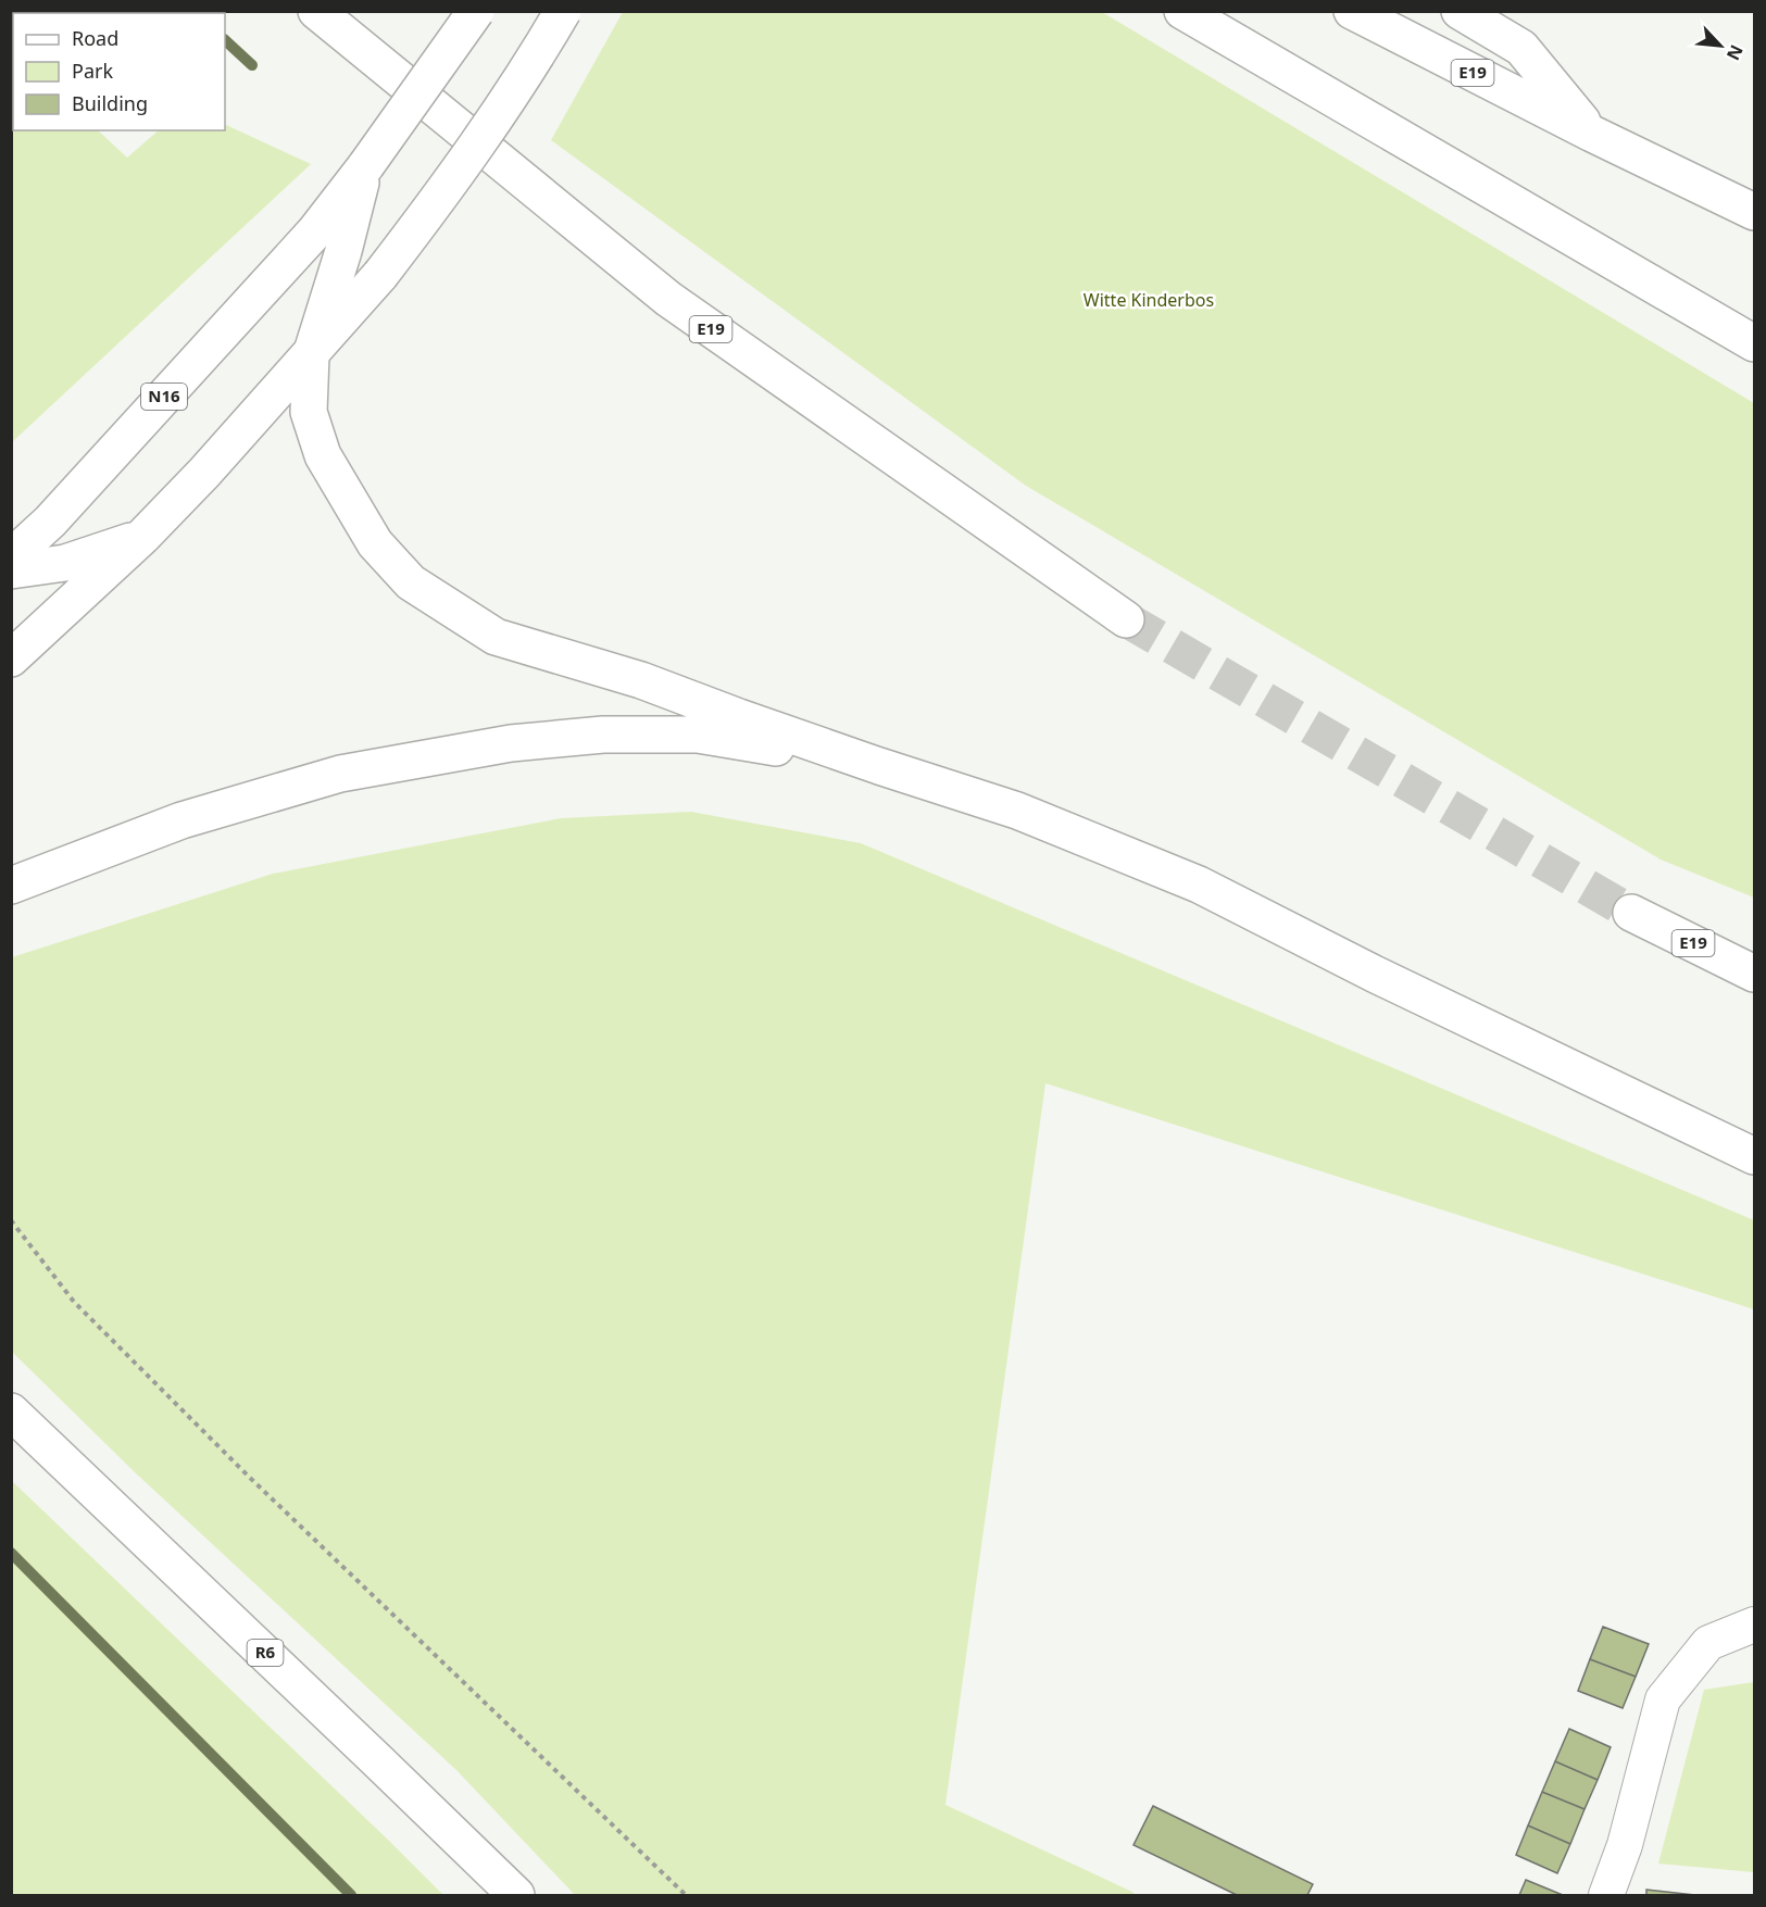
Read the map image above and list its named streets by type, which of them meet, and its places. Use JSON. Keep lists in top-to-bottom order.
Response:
{
  "streets": {
    "main road": ["E19", "N16", "R6"]
  },
  "parks": ["Witte Kinderbos"],
  "legend": ["Road", "Park", "Building"],
  "north": "bottom right"
}
